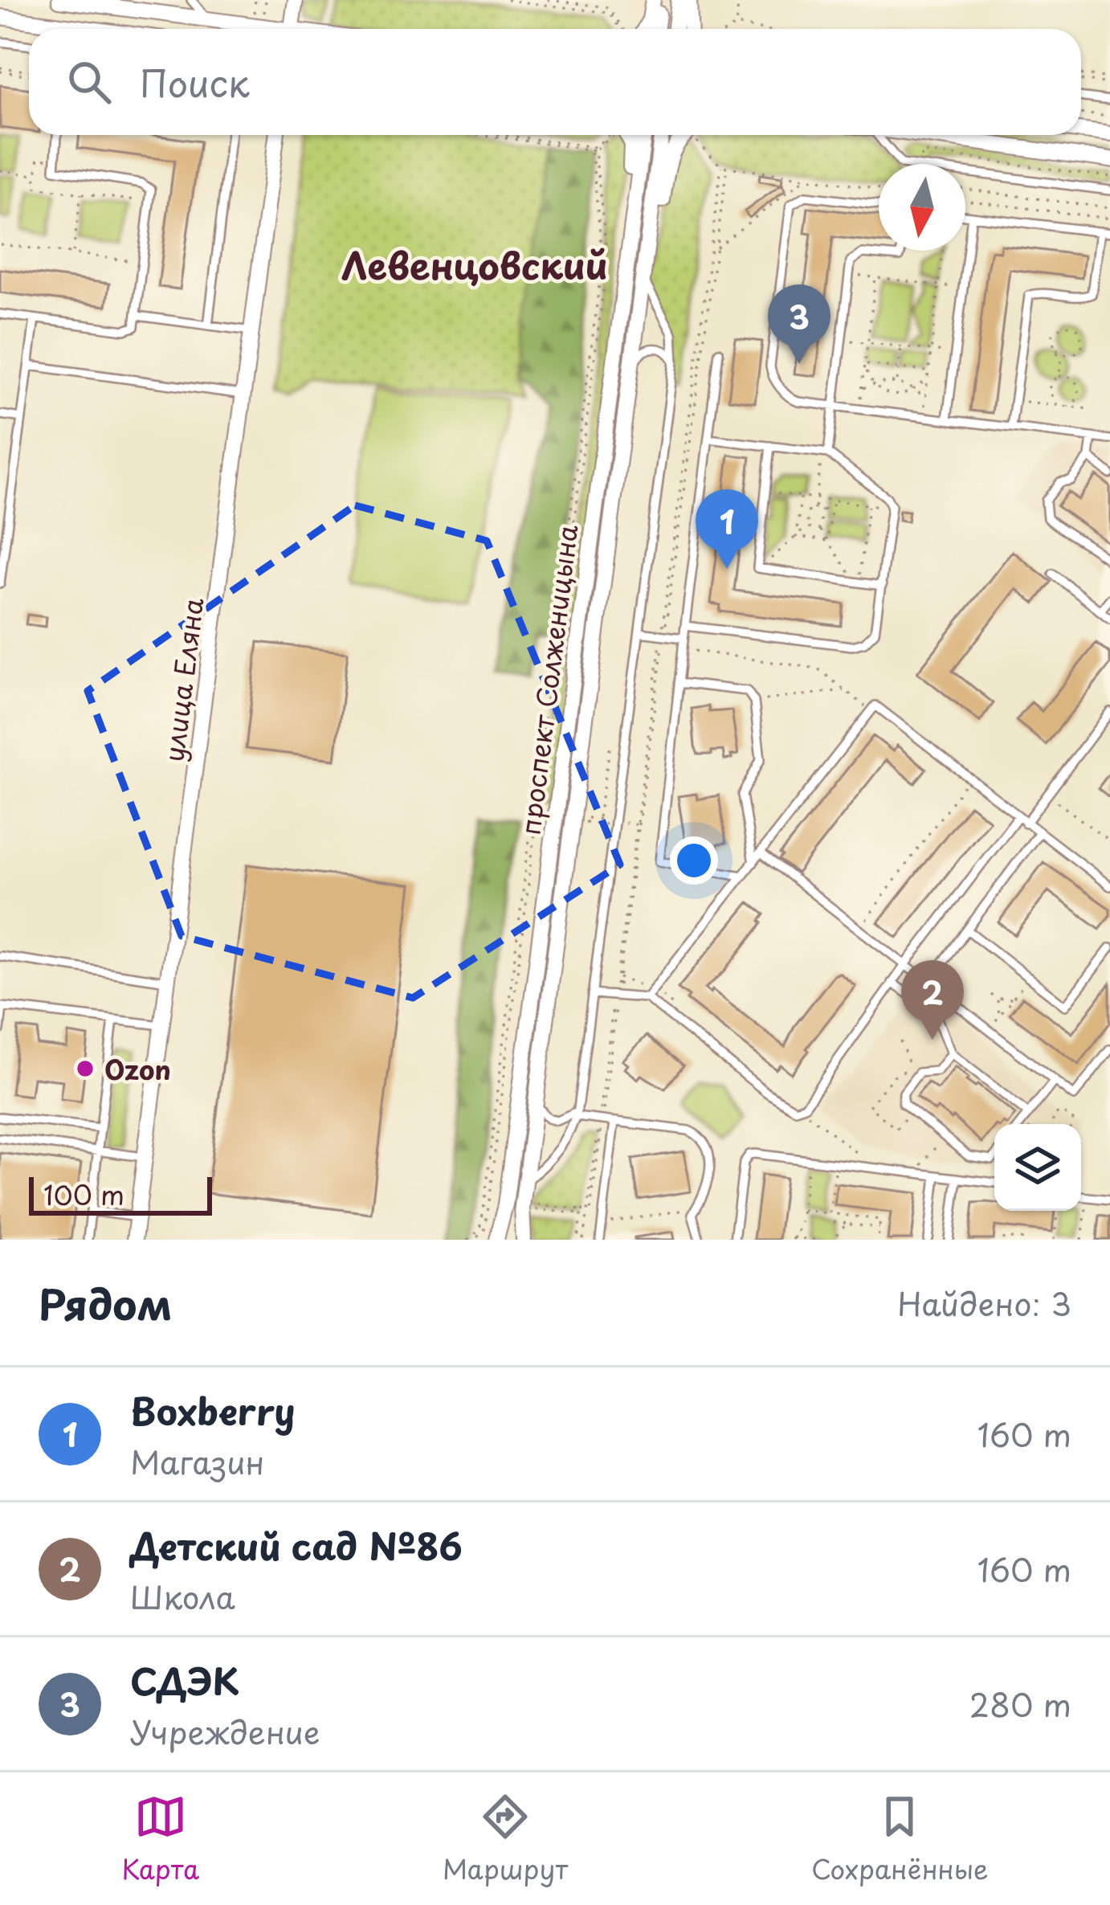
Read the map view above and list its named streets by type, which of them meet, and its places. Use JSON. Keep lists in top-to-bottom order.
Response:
{
  "streets": {
    "street": ["улица Еляна", "проспект Солженицына"]
  },
  "districts": ["Левенцовский"],
  "places": ["Ozon"],
  "scale_bar": "100 m",
  "north": "bottom",
  "page": {
    "search": "Поиск",
    "pins": ["3", "1", "2"],
    "scale": "100 m",
    "heading": ["Рядом", "Найдено: 3"],
    "list": [
      {
        "mark": "1",
        "name": "Boxberry",
        "note": "Магазин",
        "value": "160 m"
      },
      {
        "mark": "2",
        "name": "Детский сад №86",
        "note": "Школа",
        "value": "160 m"
      },
      {
        "mark": "3",
        "name": "СДЭК",
        "note": "Учреждение",
        "value": "280 m"
      }
    ],
    "nav": ["Карта", "Маршрут", "Сохранённые"]
  }
}
